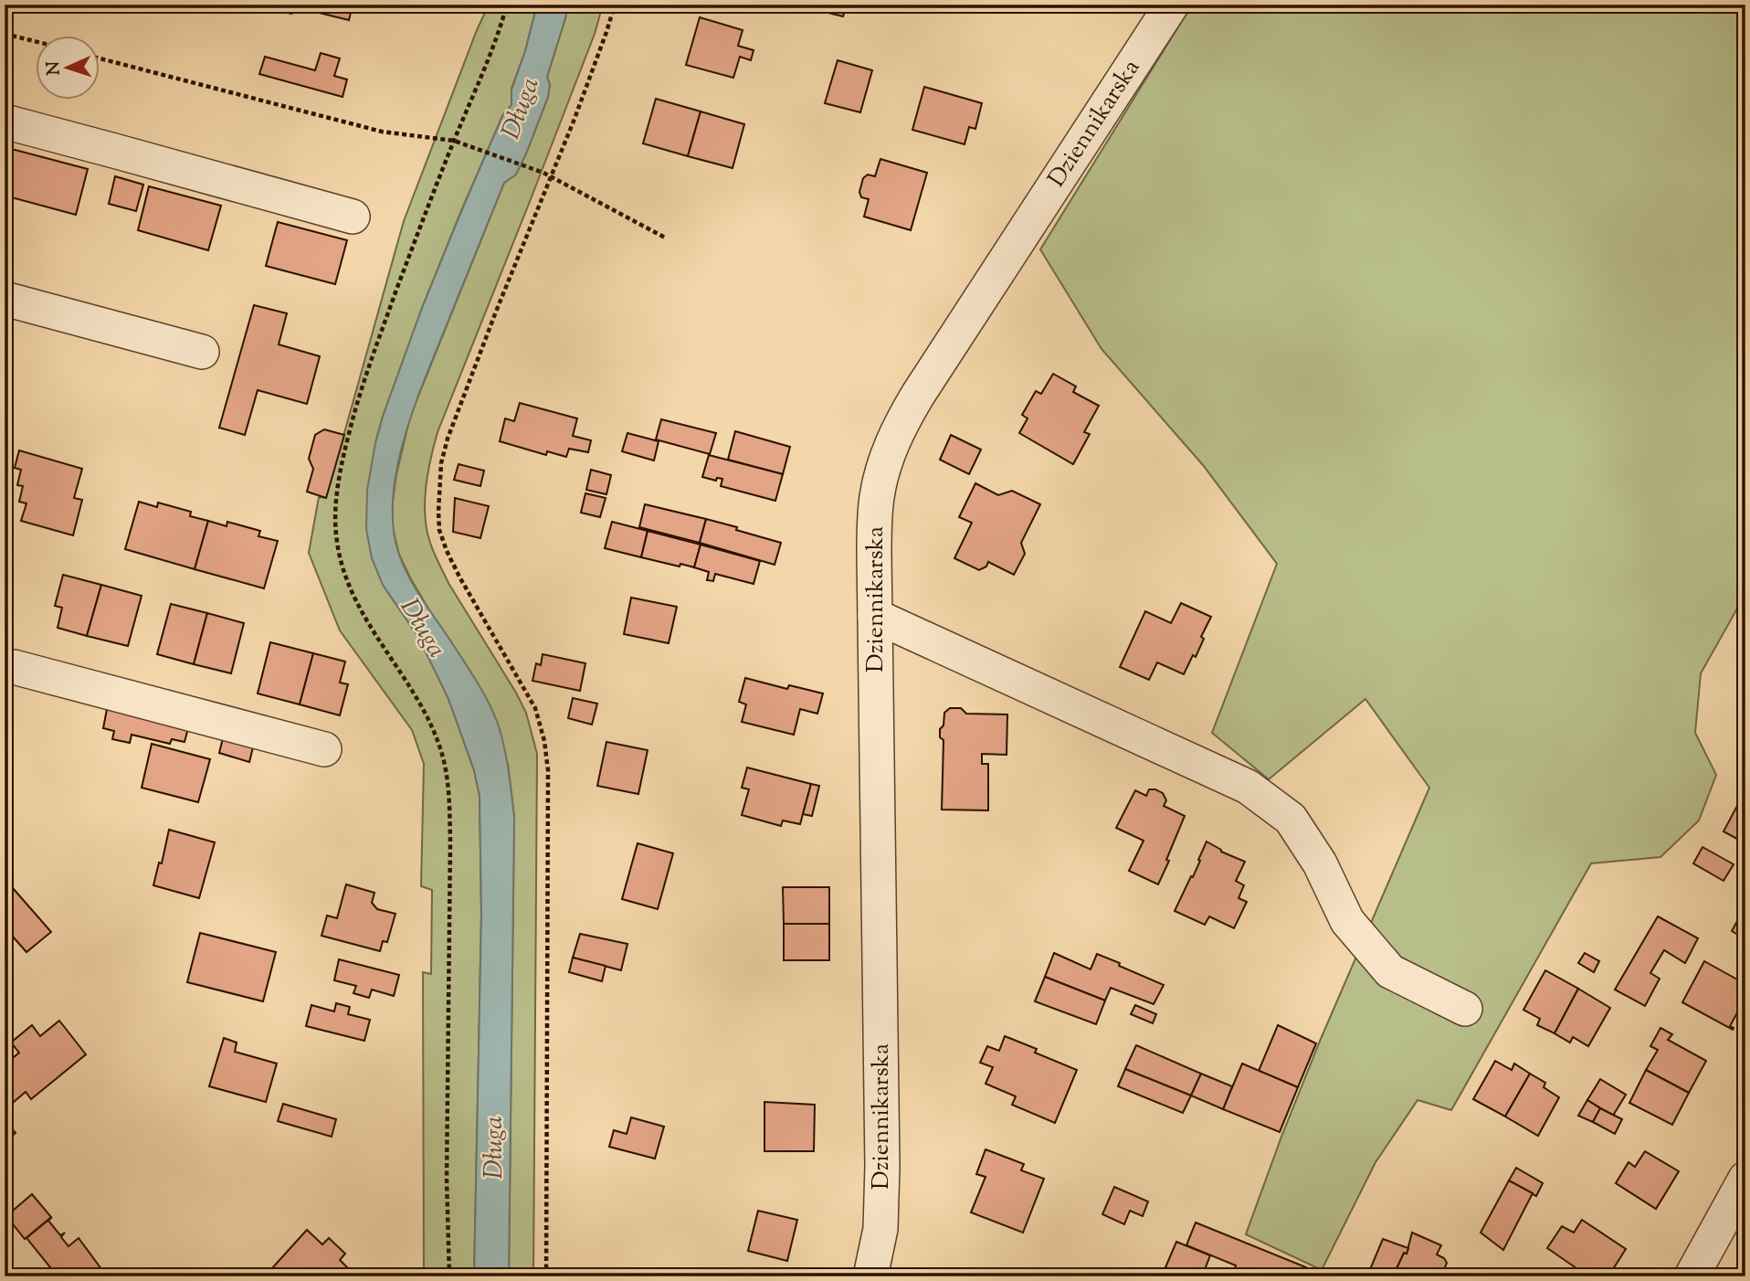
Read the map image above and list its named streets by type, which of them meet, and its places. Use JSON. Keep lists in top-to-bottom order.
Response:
{
  "streets": {
    "street": ["Dziennikarska"]
  },
  "water": ["Długa"],
  "north": "left"
}
